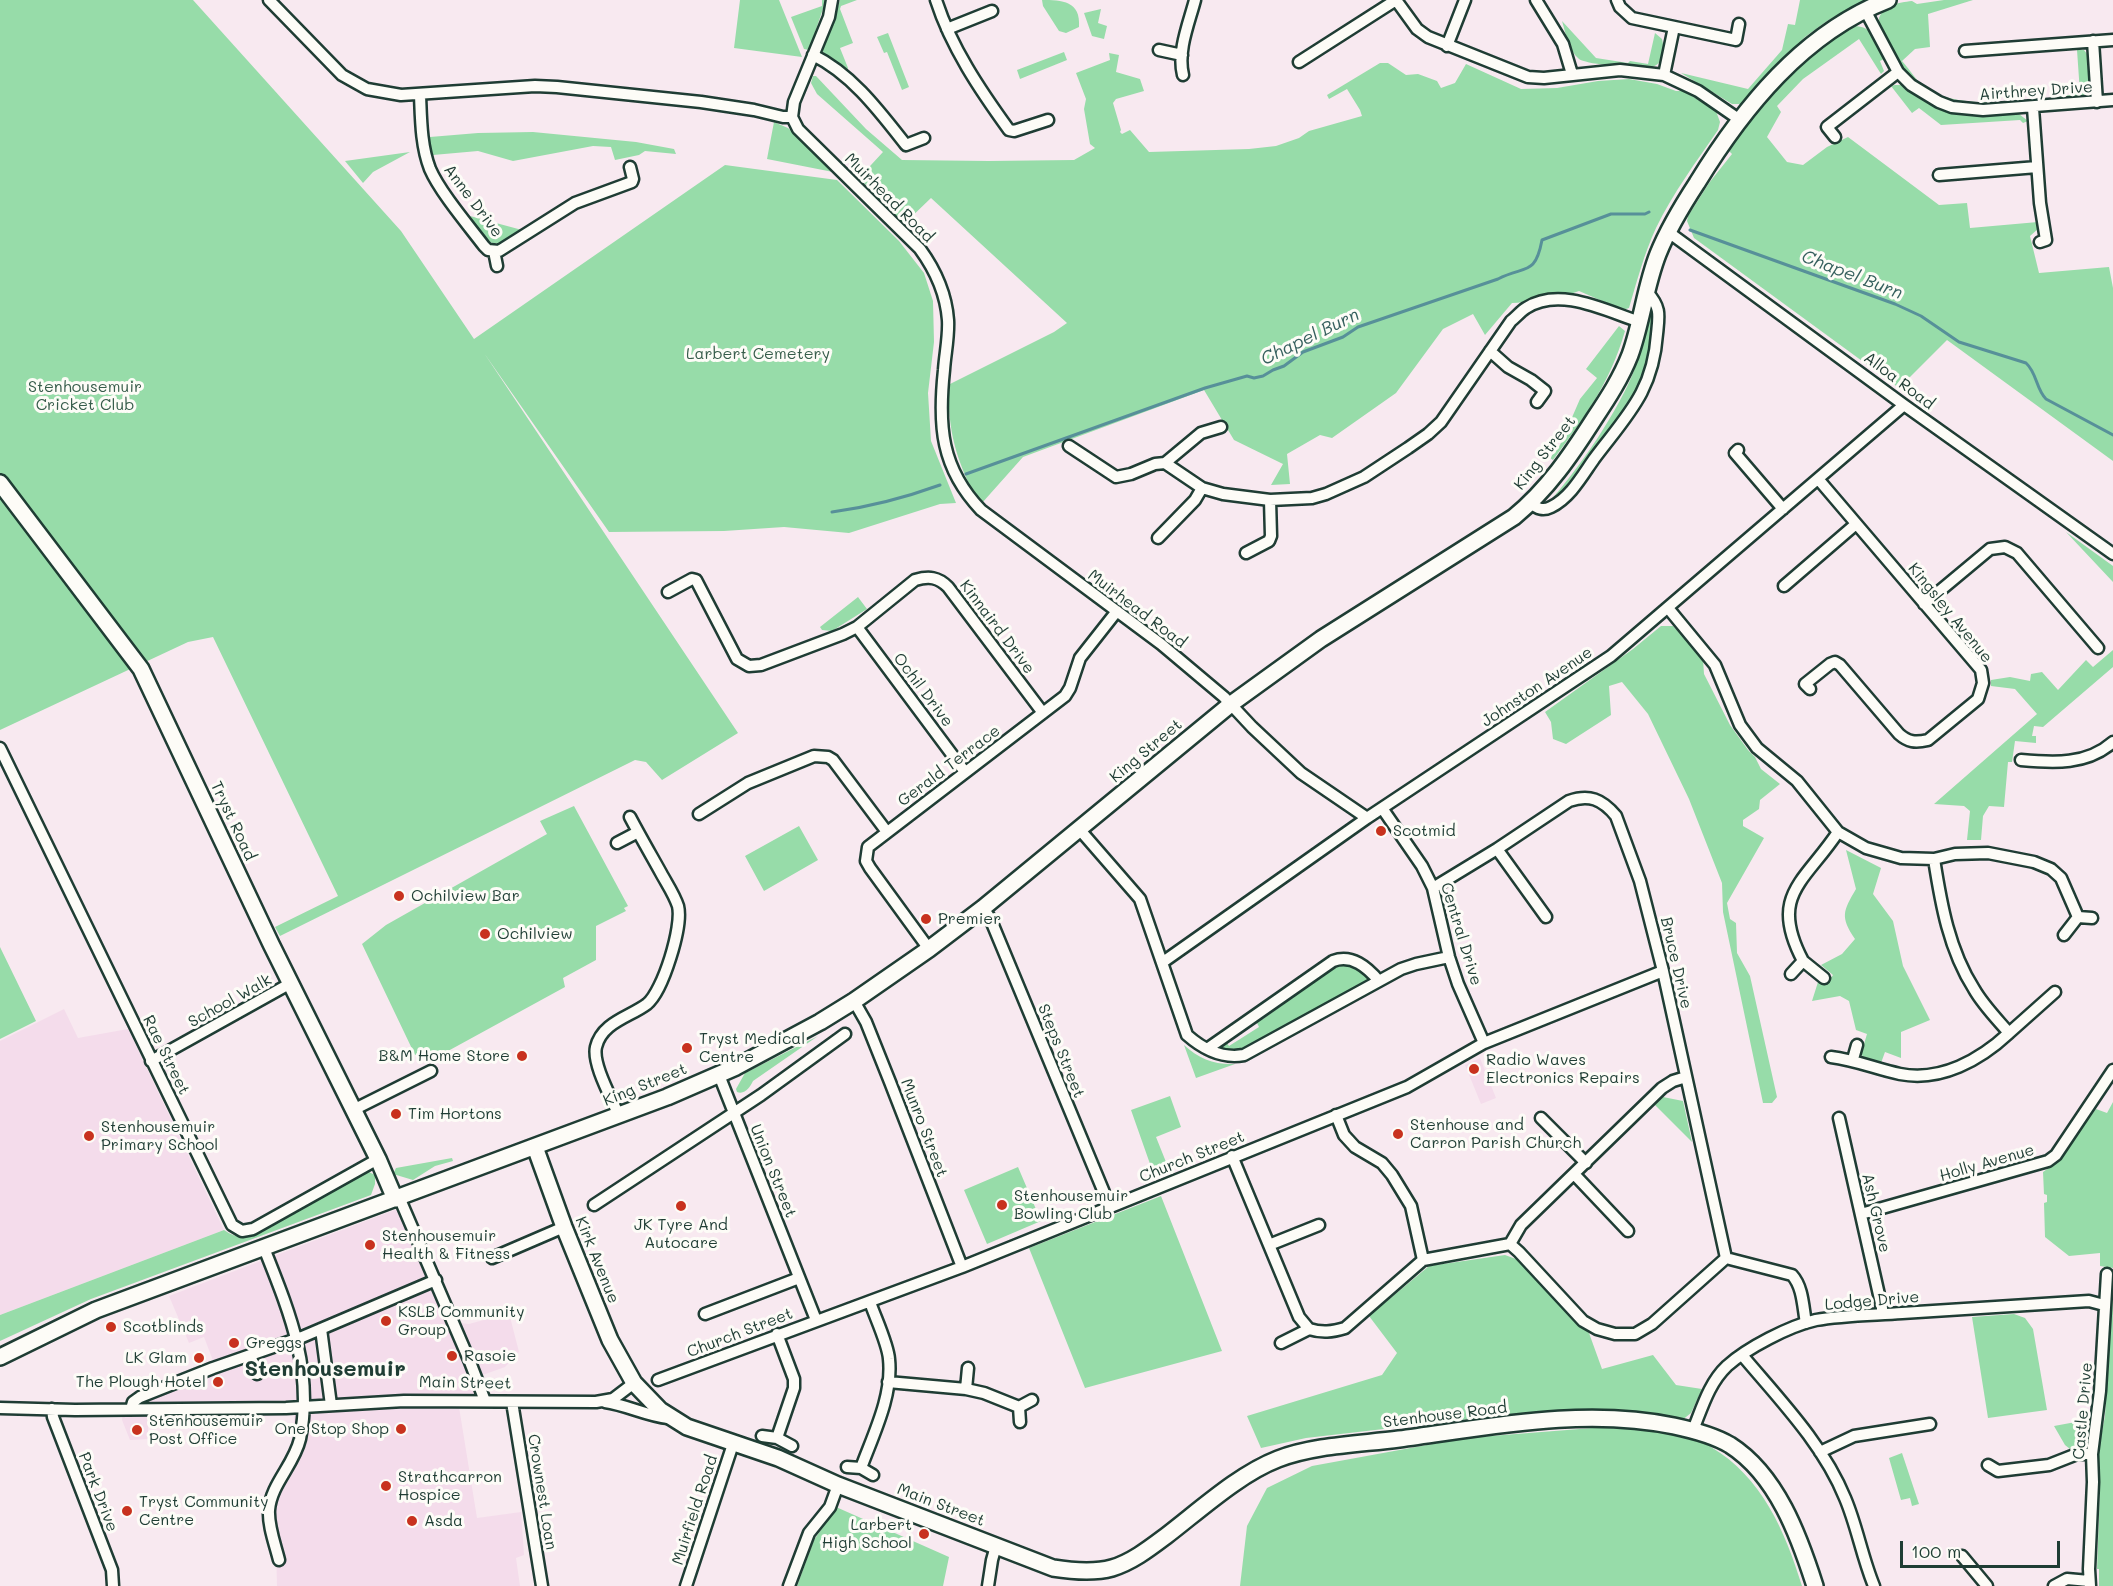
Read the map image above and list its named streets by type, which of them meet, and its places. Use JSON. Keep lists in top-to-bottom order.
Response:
{
  "streets": {
    "street": [
      "Airthrey Drive",
      "Muirhead Road",
      "Anne Drive",
      "Alloa Road",
      "King Street",
      "Kingsley Avenue",
      "Kinnaird Drive",
      "Johnston Avenue",
      "Ochil Drive",
      "Gerald Terrace",
      "Tryst Road",
      "Central Drive",
      "Bruce Drive",
      "School Walk",
      "Steps Street",
      "Rae Street",
      "Munro Street",
      "Church Street",
      "Holly Avenue",
      "Union Street",
      "Ash Grove",
      "Kirk Avenue",
      "Lodge Drive",
      "Main Street",
      "Castle Drive",
      "Stenhouse Road",
      "Park Drive",
      "Crownest Loan",
      "Muirfield Road"
    ]
  },
  "crossings": [
    ["Airthrey Drive", "King Street"],
    ["Muirhead Road", "King Street"],
    ["Muirhead Road", "Johnston Avenue"],
    ["Muirhead Road", "Gerald Terrace"],
    ["Alloa Road", "King Street"],
    ["Alloa Road", "Johnston Avenue"],
    ["King Street", "Gerald Terrace"],
    ["King Street", "Tryst Road"],
    ["King Street", "Steps Street"],
    ["King Street", "Munro Street"],
    ["King Street", "Union Street"],
    ["King Street", "Kirk Avenue"],
    ["Kingsley Avenue", "Johnston Avenue"],
    ["Kinnaird Drive", "Ochil Drive"],
    ["Kinnaird Drive", "Gerald Terrace"],
    ["Johnston Avenue", "Central Drive"],
    ["Ochil Drive", "Gerald Terrace"],
    ["Tryst Road", "School Walk"],
    ["Tryst Road", "Rae Street"],
    ["Central Drive", "Bruce Drive"],
    ["Central Drive", "Church Street"],
    ["Bruce Drive", "Church Street"],
    ["School Walk", "Rae Street"],
    ["Steps Street", "Church Street"],
    ["Munro Street", "Church Street"],
    ["Church Street", "Union Street"],
    ["Holly Avenue", "Ash Grove"],
    ["Ash Grove", "Lodge Drive"],
    ["Kirk Avenue", "Main Street"],
    ["Lodge Drive", "Castle Drive"],
    ["Lodge Drive", "Stenhouse Road"],
    ["Main Street", "Stenhouse Road"],
    ["Main Street", "Park Drive"],
    ["Main Street", "Crownest Loan"],
    ["Main Street", "Muirfield Road"]
  ],
  "districts": ["Stenhousemuir"],
  "water": ["Chapel Burn"],
  "parks": ["Larbert Cemetery", "Stenhousemuir Cricket Club"],
  "places": [
    "Scotmid",
    "Ochilview Bar",
    "Premier",
    "Ochilview",
    "Tryst Medical Centre",
    "B&M Home Store",
    "Radio Waves Electronics Repairs",
    "Tim Hortons",
    "Stenhouse and Carron Parish Church",
    "Stenhousemuir Primary School",
    "Stenhousemuir Bowling Club",
    "JK Tyre And Autocare",
    "Stenhousemuir Health & Fitness",
    "KSLB Community Group",
    "Scotblinds",
    "Greggs",
    "Rasoie",
    "LK Glam",
    "The Plough Hotel",
    "One Stop Shop",
    "Stenhousemuir Post Office",
    "Strathcarron Hospice",
    "Tryst Community Centre",
    "Asda",
    "Larbert High School"
  ],
  "scale_bar": "100 m"
}
